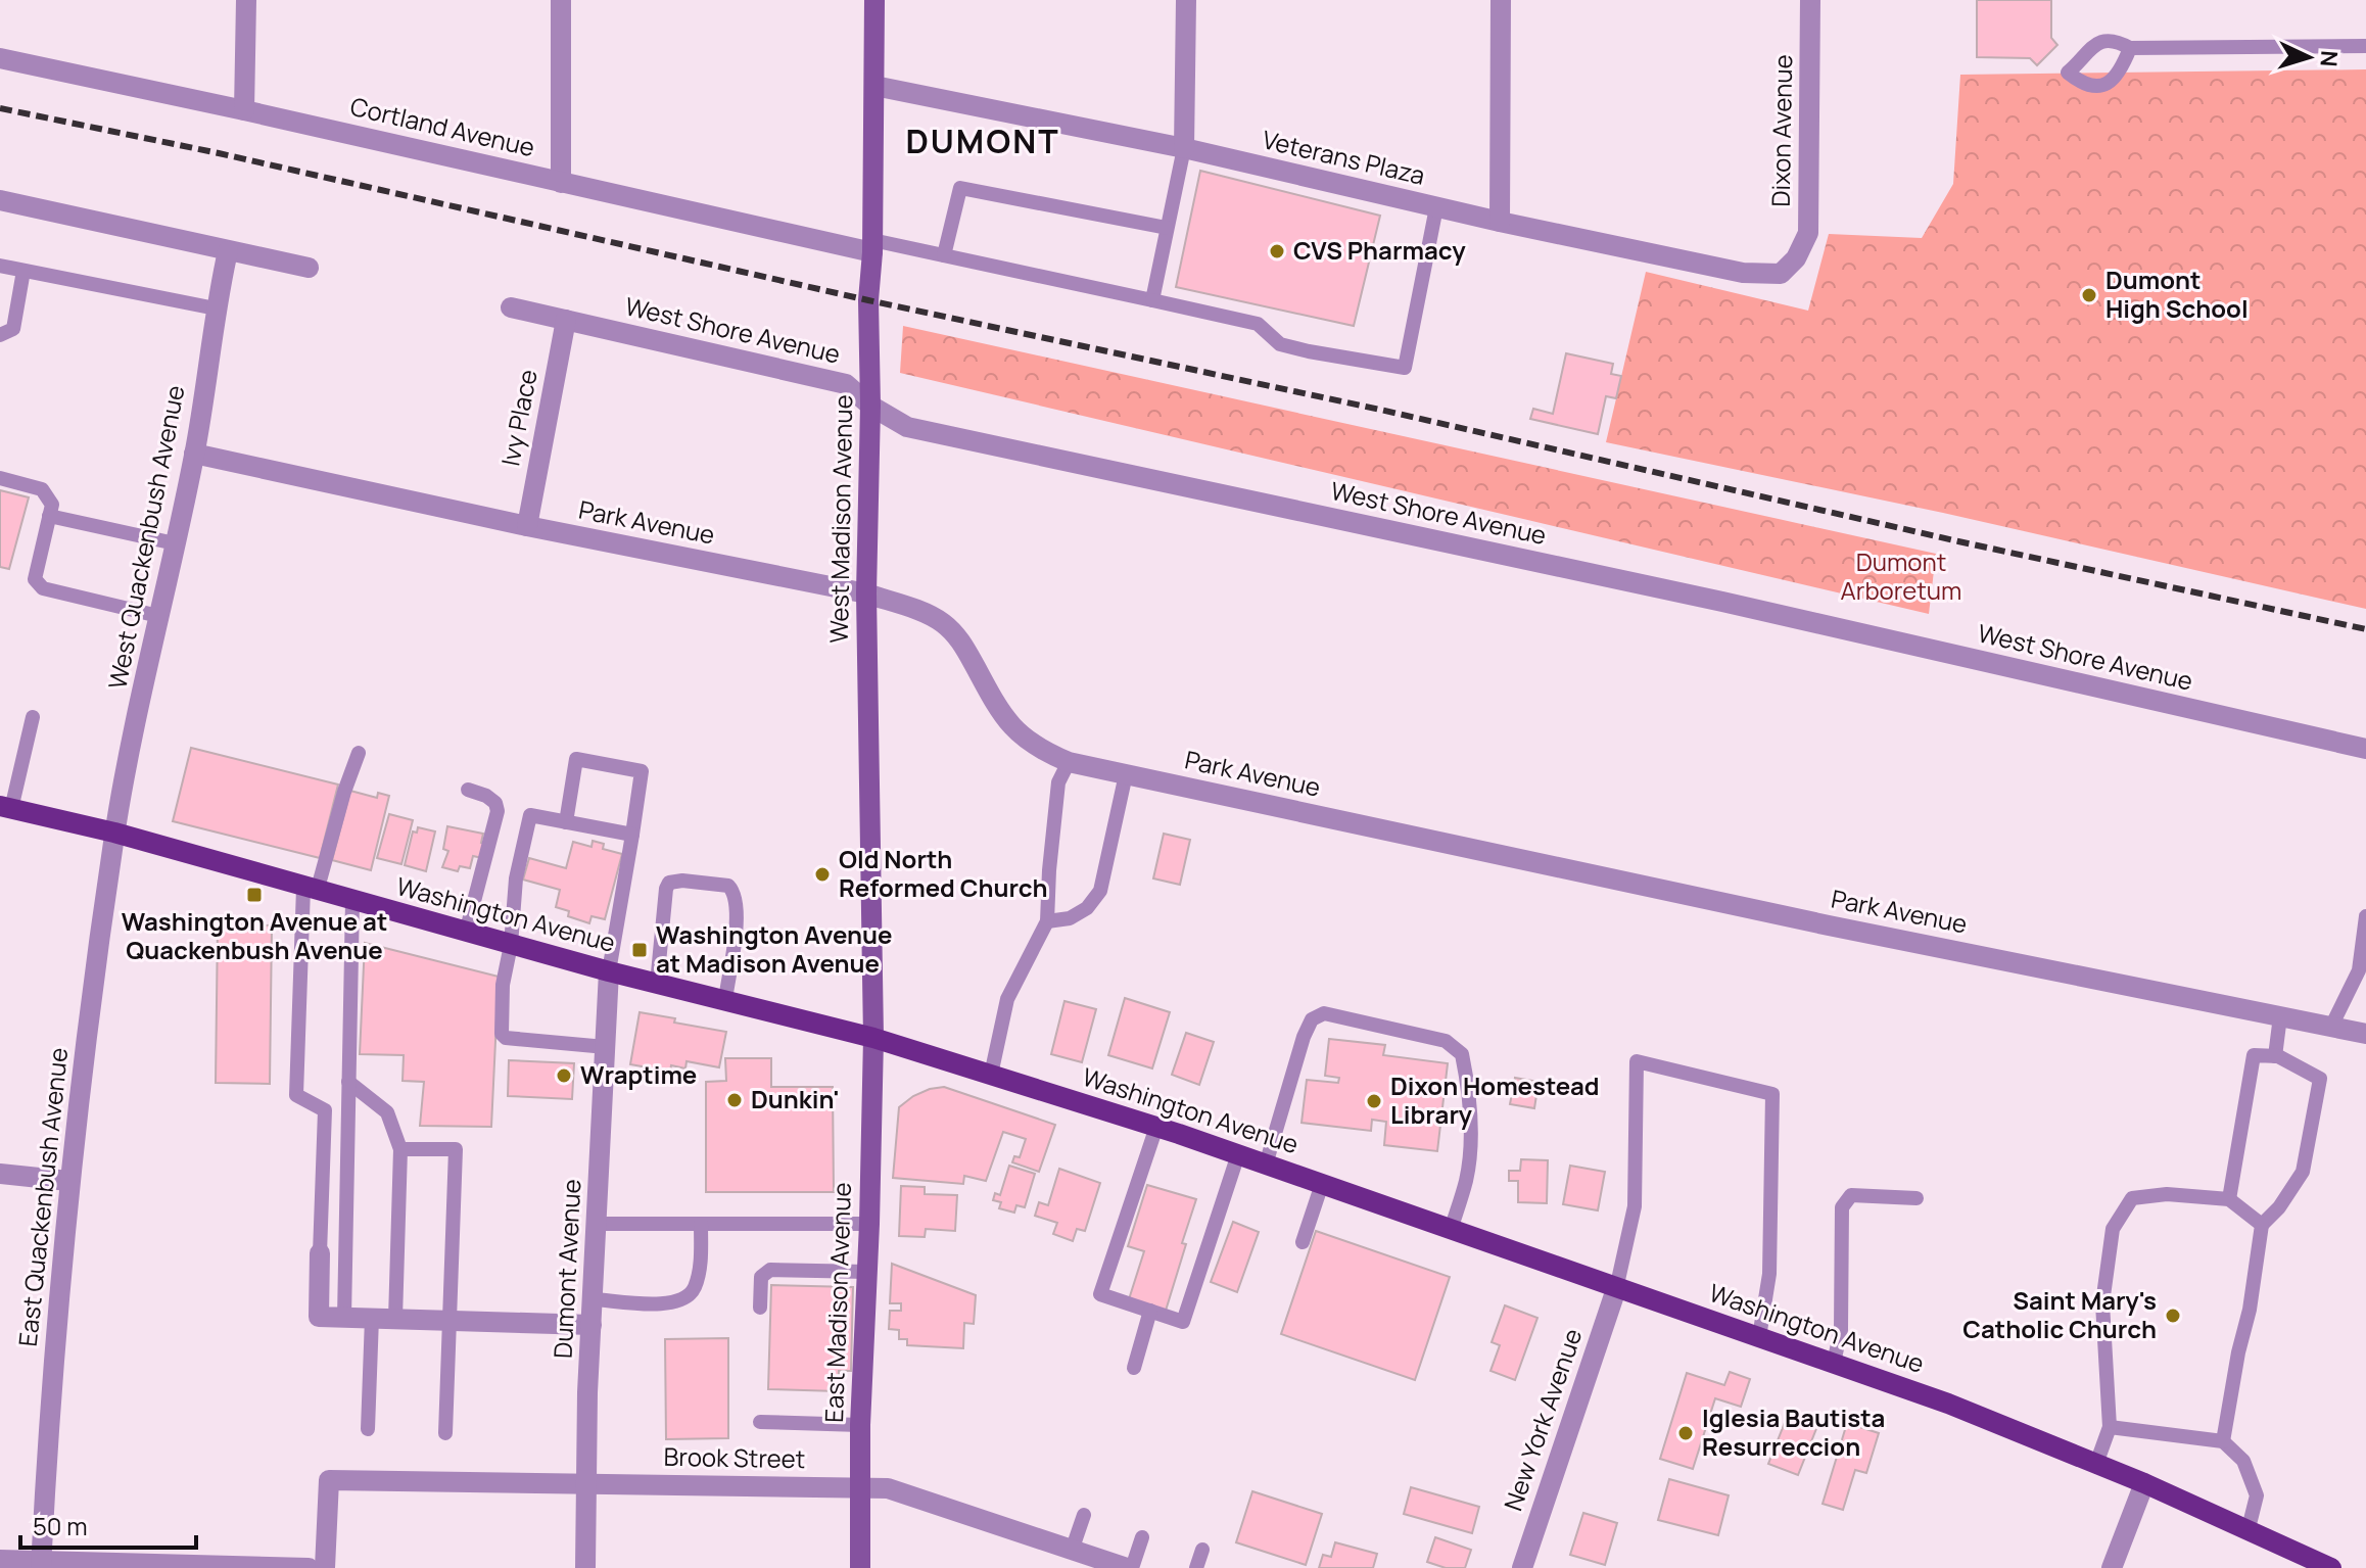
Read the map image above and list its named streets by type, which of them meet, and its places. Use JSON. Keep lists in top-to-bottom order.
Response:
{
  "streets": {
    "main road": ["West Madison Avenue", "Washington Avenue", "East Madison Avenue"],
    "street": [
      "Cortland Avenue",
      "Dixon Avenue",
      "Veterans Plaza",
      "West Shore Avenue",
      "Ivy Place",
      "Park Avenue",
      "West Quackenbush Avenue",
      "East Quackenbush Avenue",
      "Dumont Avenue",
      "New York Avenue",
      "Brook Street"
    ]
  },
  "crossings": [
    ["Cortland Avenue", "West Madison Avenue"],
    ["Dixon Avenue", "Veterans Plaza"],
    ["Veterans Plaza", "West Madison Avenue"],
    ["West Shore Avenue", "Ivy Place"],
    ["West Shore Avenue", "West Madison Avenue"],
    ["Ivy Place", "Park Avenue"],
    ["West Madison Avenue", "Park Avenue"],
    ["West Madison Avenue", "Washington Avenue"],
    ["West Madison Avenue", "East Madison Avenue"],
    ["Park Avenue", "West Quackenbush Avenue"],
    ["West Quackenbush Avenue", "Washington Avenue"],
    ["West Quackenbush Avenue", "East Quackenbush Avenue"],
    ["Washington Avenue", "East Quackenbush Avenue"],
    ["Washington Avenue", "Dumont Avenue"],
    ["Washington Avenue", "East Madison Avenue"],
    ["Washington Avenue", "New York Avenue"],
    ["Dumont Avenue", "Brook Street"],
    ["East Madison Avenue", "Brook Street"]
  ],
  "districts": ["DUMONT"],
  "parks": ["Dumont Arboretum"],
  "places": {
    "other": [
      "CVS Pharmacy",
      "Dumont High School",
      "Old North Reformed Church",
      "Wraptime",
      "Dunkin'",
      "Dixon Homestead Library",
      "Saint Mary's Catholic Church",
      "Iglesia Bautista Resurreccion"
    ],
    "transit": ["Washington Avenue at Quackenbush Avenue", "Washington Avenue at Madison Avenue"]
  },
  "scale_bar": "50 m",
  "north": "right"
}
